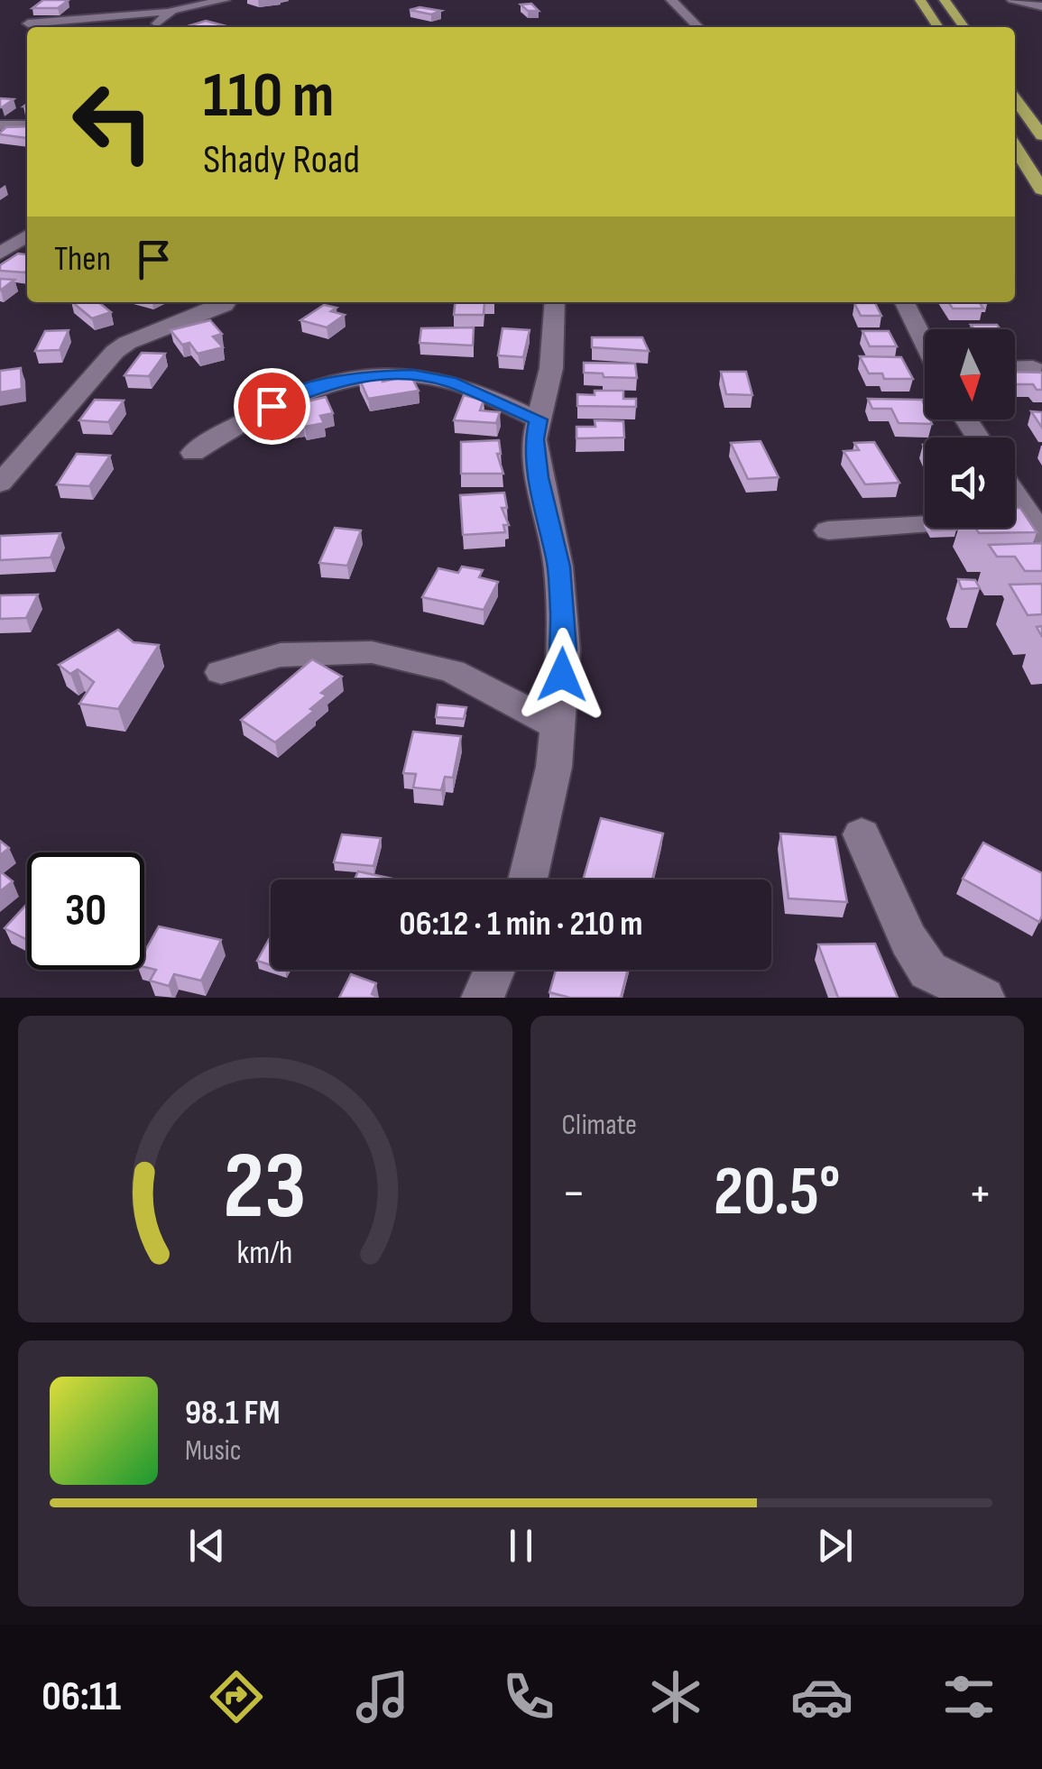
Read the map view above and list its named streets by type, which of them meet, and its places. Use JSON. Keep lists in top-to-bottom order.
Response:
{
  "north": "bottom",
  "page": {
    "turn": ["110 m", "Shady Road"],
    "then": "Then",
    "limit": "30",
    "trip": "06:12 · 1 min · 210 m",
    "tile": "Climate",
    "heat": ["−", "20.5°", "+"],
    "song": ["98.1 FM", "Music"],
    "tabs": "06:11",
    "gauge": ["23", "km/h"]
  }
}
